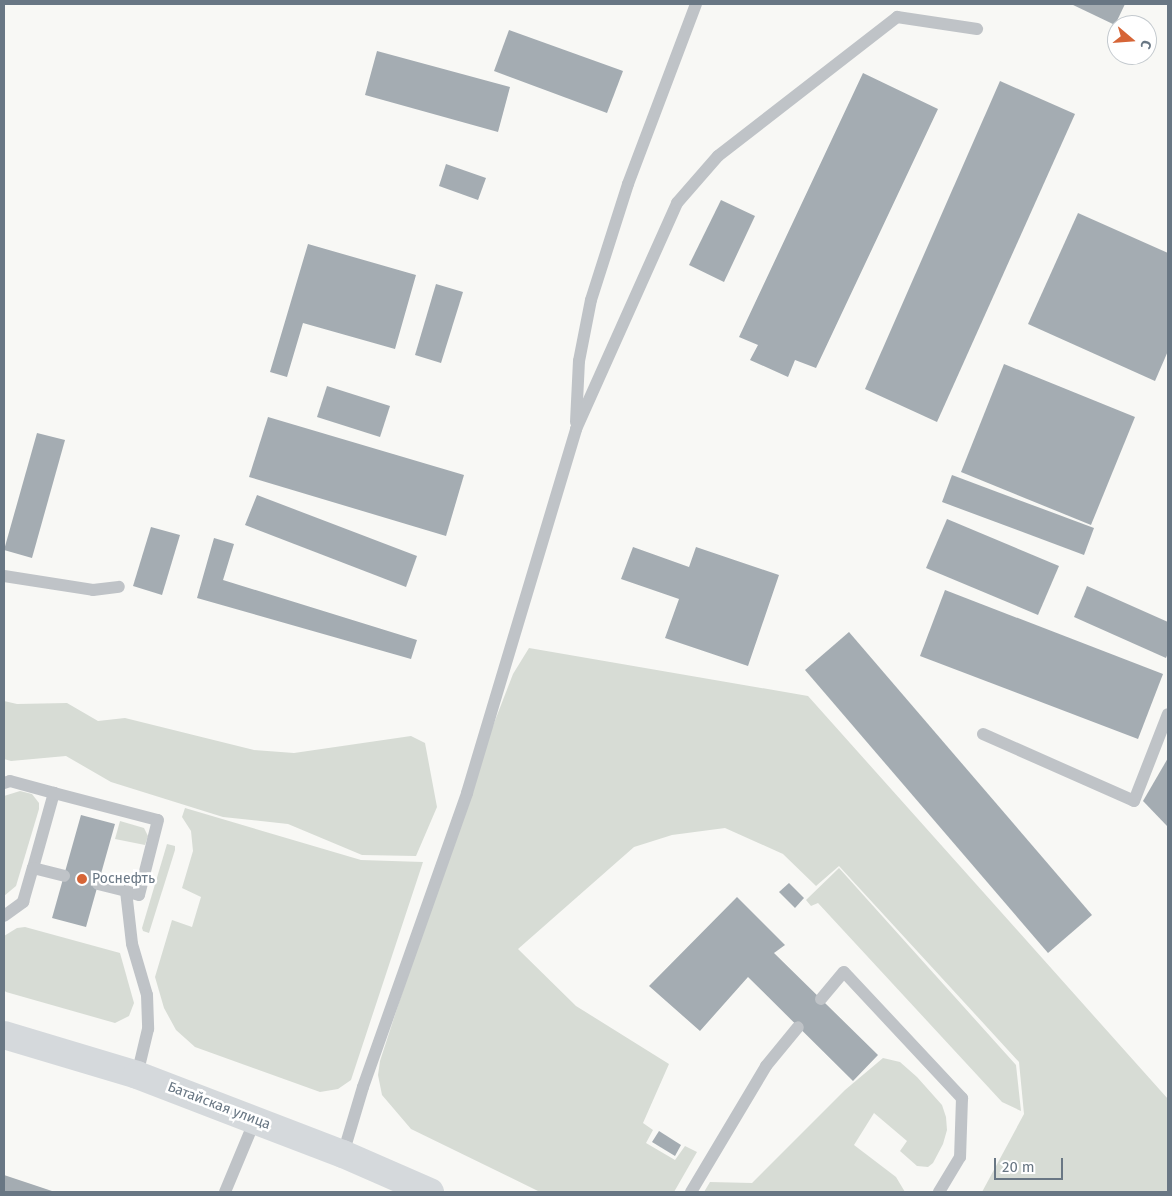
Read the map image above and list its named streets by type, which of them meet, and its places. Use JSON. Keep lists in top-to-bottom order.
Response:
{
  "streets": {
    "highway": ["Батайская улица"]
  },
  "places": ["Роснефть"],
  "scale_bar": "20 m",
  "north": "right"
}
